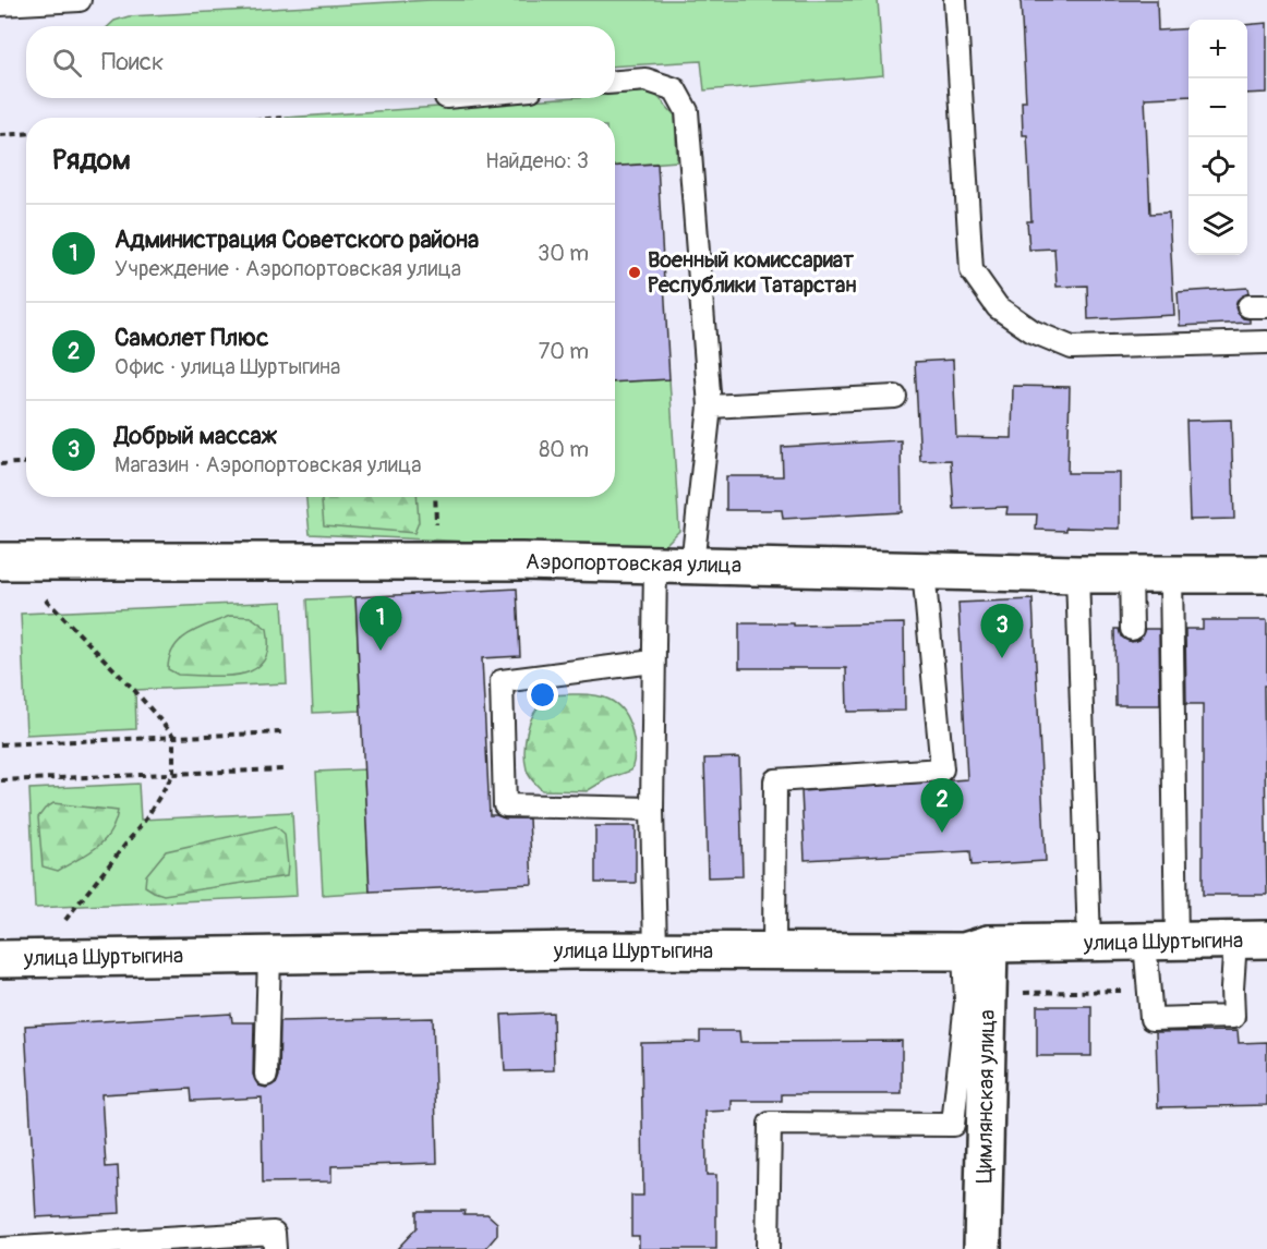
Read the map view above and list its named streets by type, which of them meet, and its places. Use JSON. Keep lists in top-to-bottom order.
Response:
{
  "streets": {
    "street": ["Аэропортовская улица", "улица Шуртыгина", "Цимлянская улица"]
  },
  "crossings": [
    ["улица Шуртыгина", "Цимлянская улица"]
  ],
  "places": ["Военный комиссариат Республики Татарстан"],
  "page": {
    "map_buttons": ["+", "−"],
    "search": "Поиск",
    "heading": ["Рядом", "Найдено: 3"],
    "list": [
      {
        "mark": "1",
        "name": "Администрация Советского района",
        "note": "Учреждение · Аэропортовская улица",
        "value": "30 m"
      },
      {
        "mark": "2",
        "name": "Самолет Плюс",
        "note": "Офис · улица Шуртыгина",
        "value": "70 m"
      },
      {
        "mark": "3",
        "name": "Добрый массаж",
        "note": "Магазин · Аэропортовская улица",
        "value": "80 m"
      }
    ],
    "pins": ["1", "3", "2"]
  }
}
